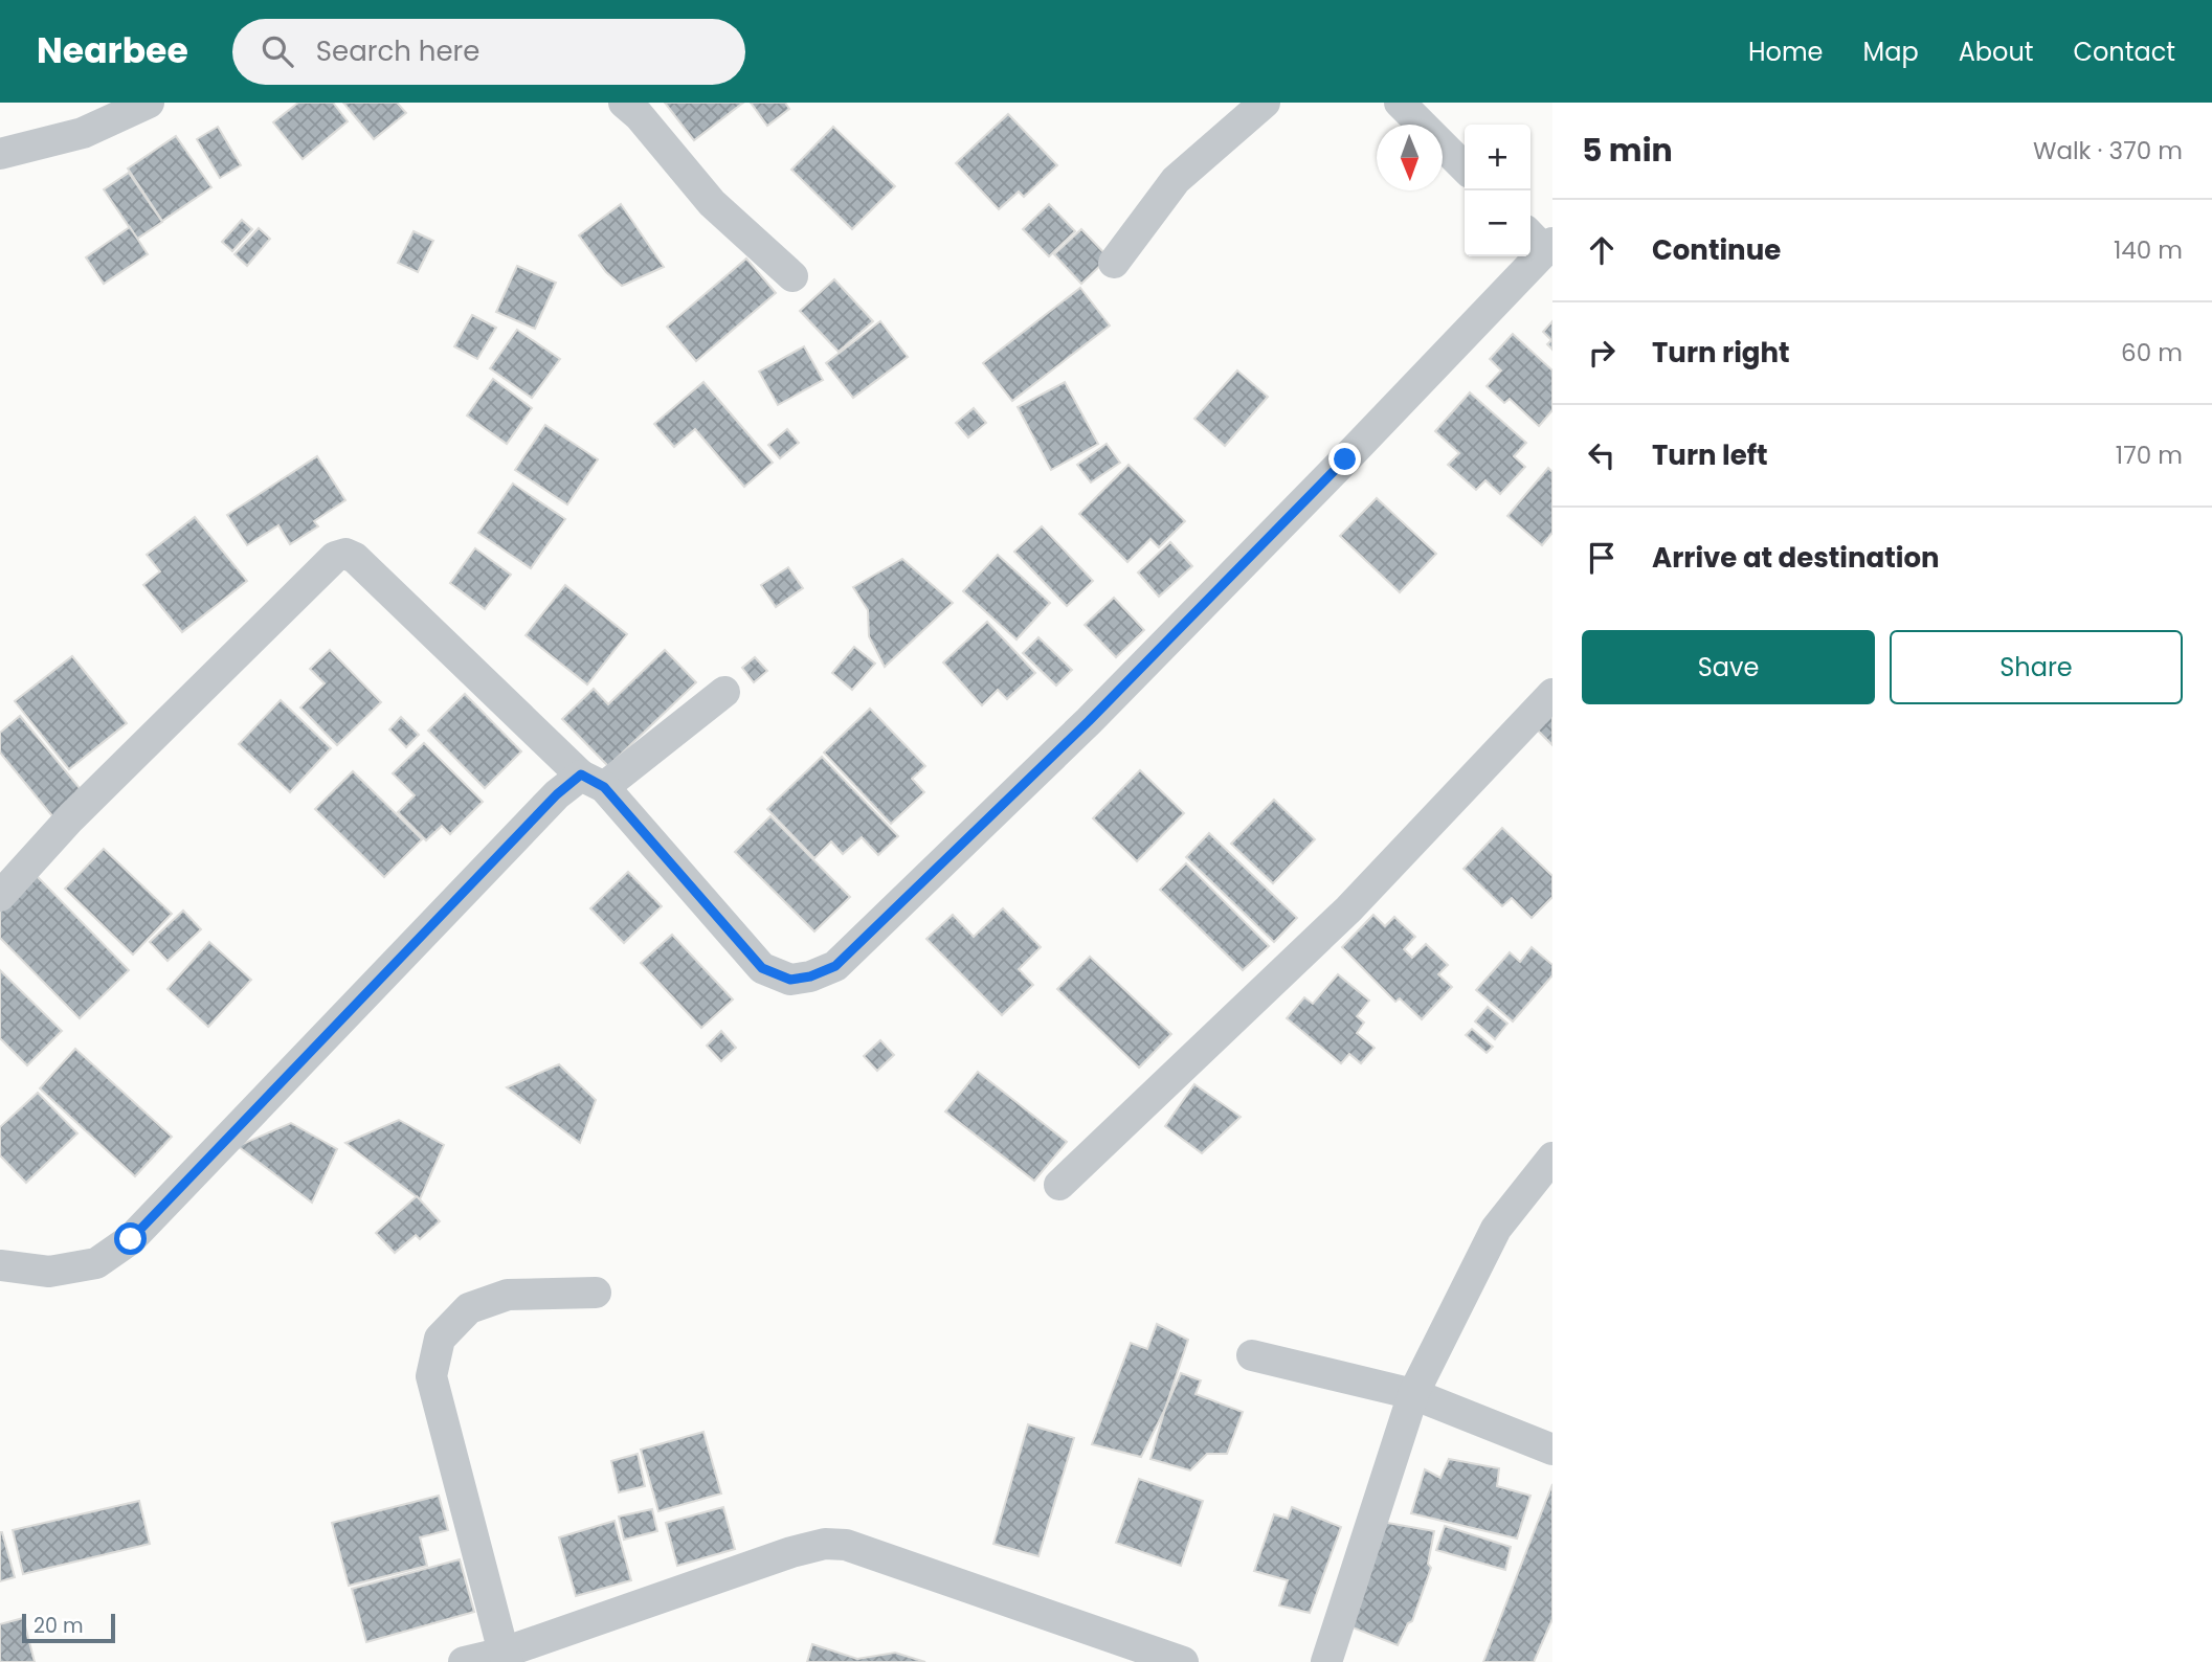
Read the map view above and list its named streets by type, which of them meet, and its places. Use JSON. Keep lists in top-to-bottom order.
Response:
{
  "scale_bar": "20 m",
  "north": "bottom",
  "page": {
    "header": "Nearbee",
    "search": "Search here",
    "nav": [
      "Home",
      "Map",
      "About",
      "Contact"
    ],
    "heading": ["5 min", "Walk · 370 m"],
    "map_buttons": ["+", "−"],
    "list": [
      ["Continue", "140 m"],
      ["Turn right", "60 m"],
      ["Turn left", "170 m"],
      "Arrive at destination"
    ],
    "buttons": ["Save", "Share"],
    "scale": "20 m"
  }
}
